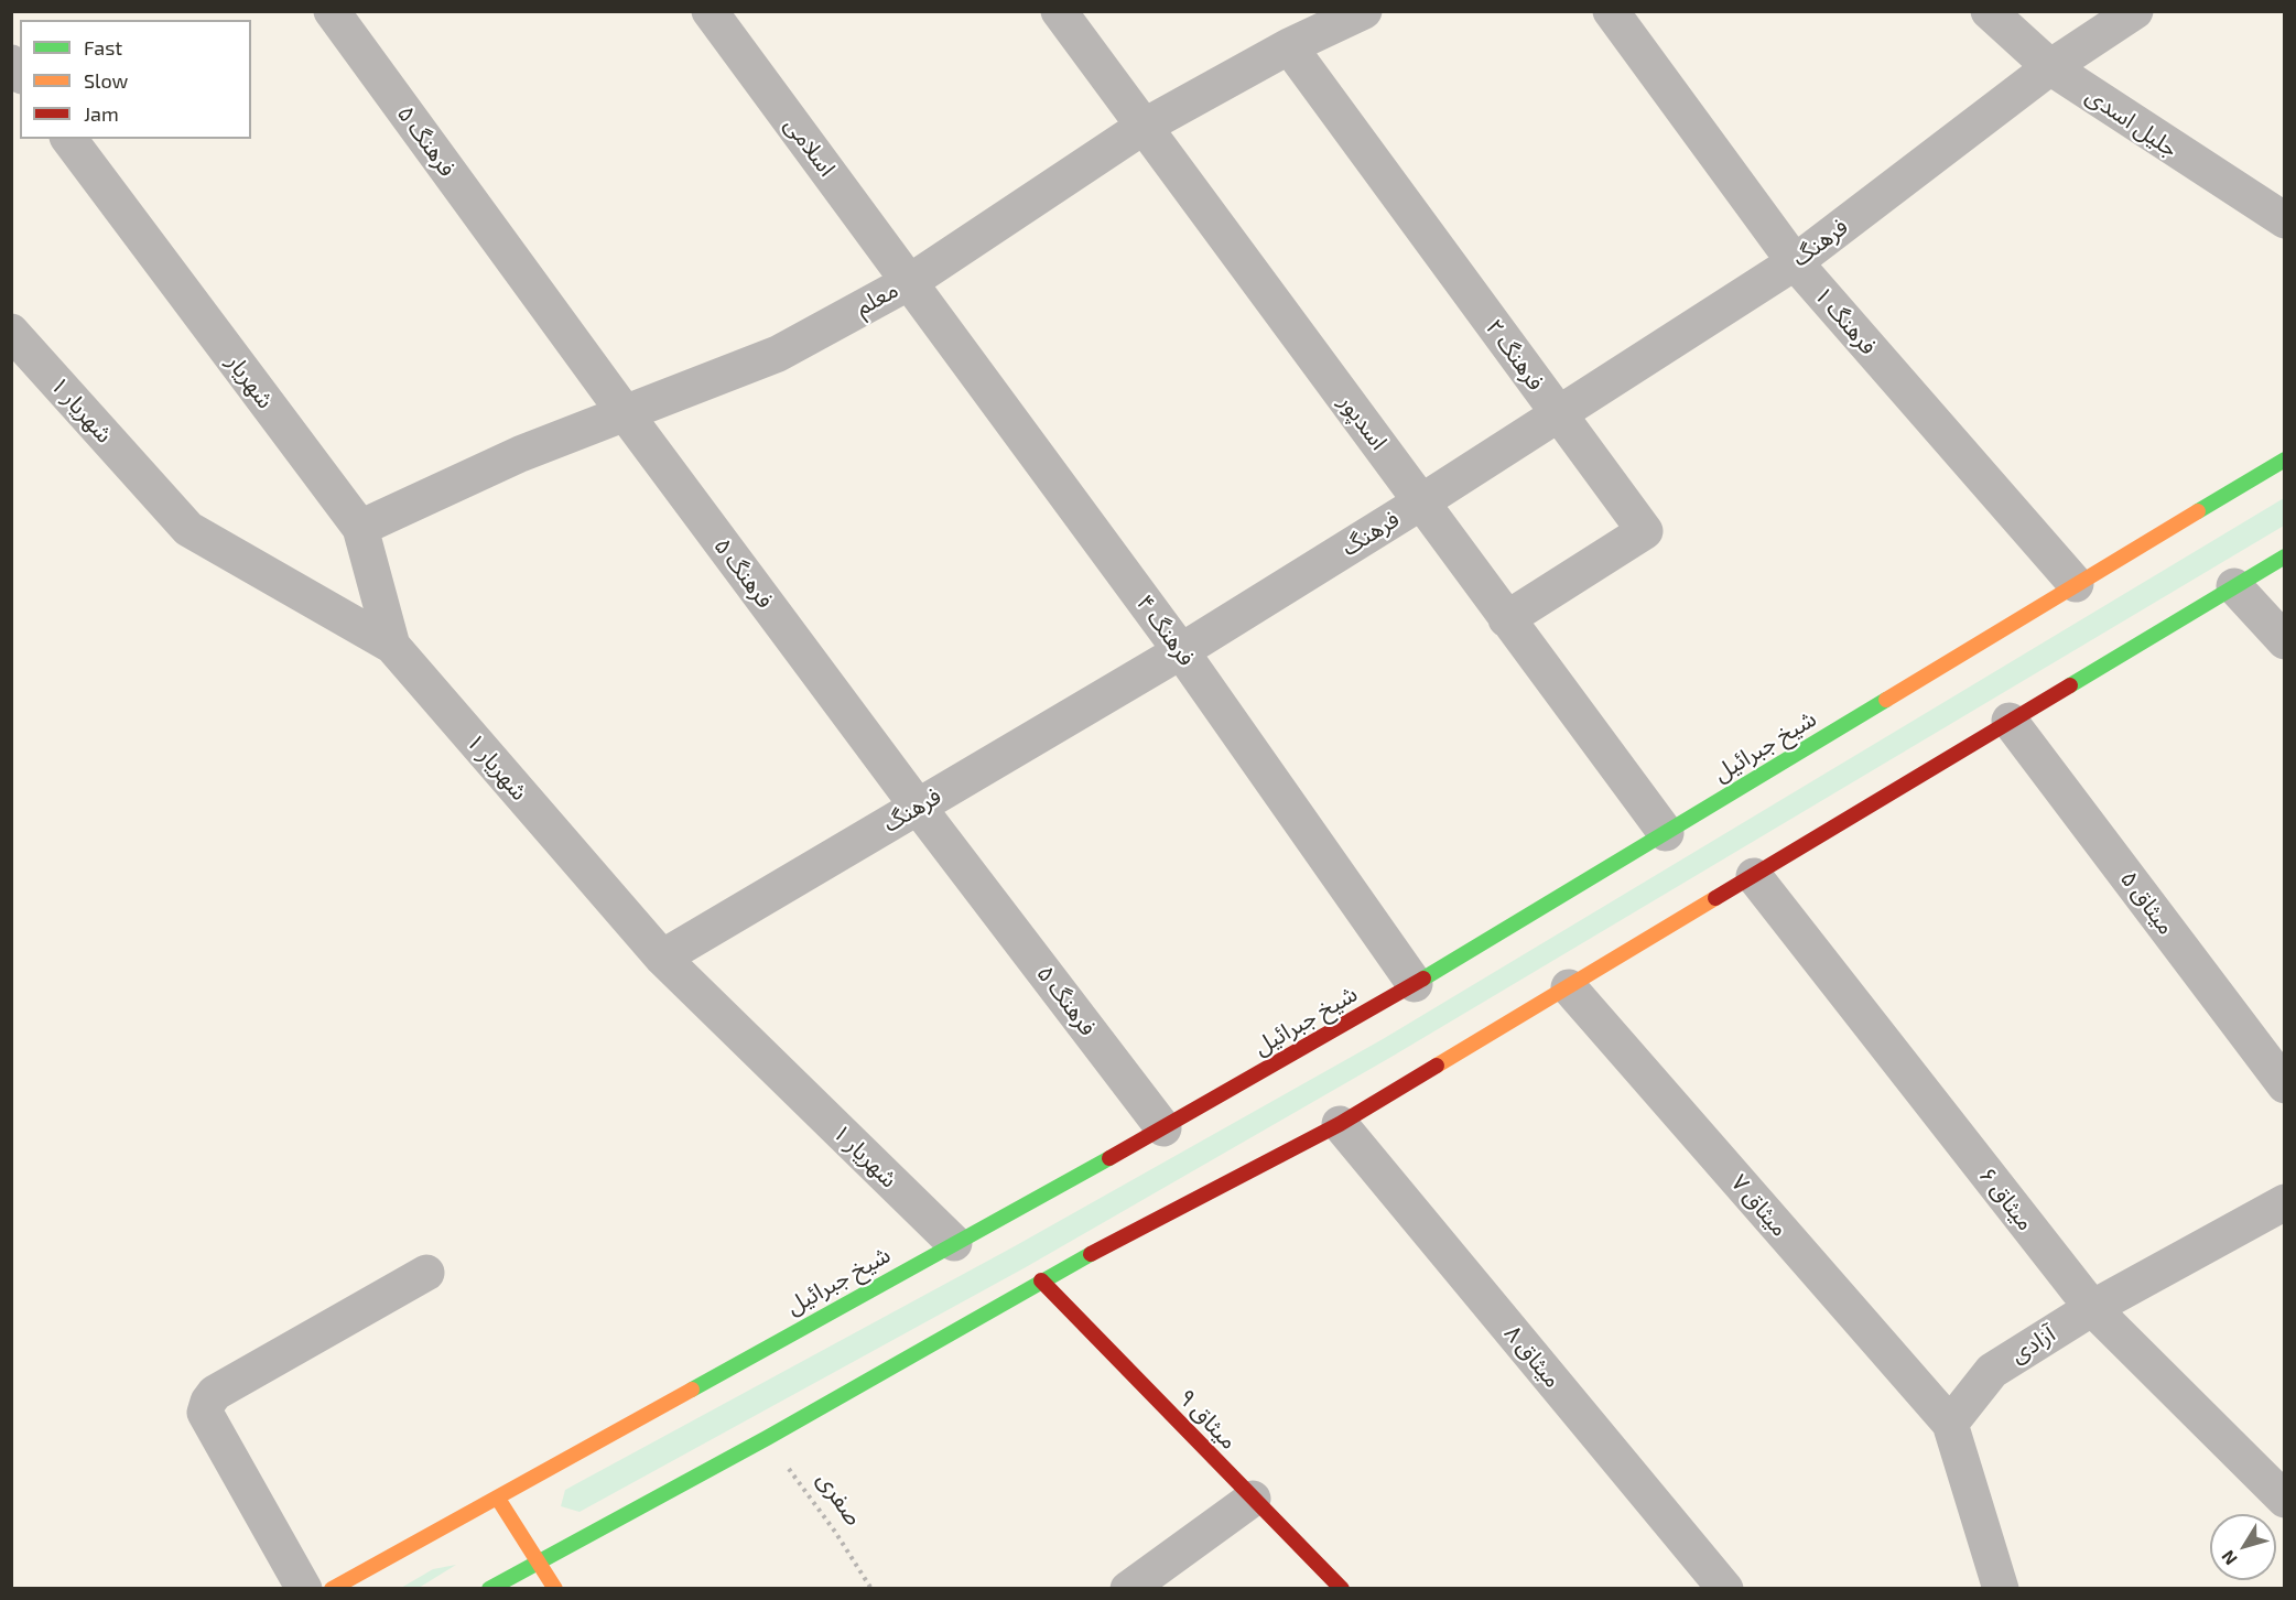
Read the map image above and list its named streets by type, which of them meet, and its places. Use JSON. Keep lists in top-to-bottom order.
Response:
{
  "streets": {
    "street": [
      "جلیل اسدی",
      "فرهنگ ۵",
      "اسلامی",
      "فرهنگ",
      "معلم",
      "فرهنگ ۱",
      "فرهنگ ۲",
      "شهریار",
      "شهریار ۱",
      "اسدپور",
      "فرهنگ ۴",
      "شیخ جبرائیل",
      "میثاق ۵",
      "میثاق ۶",
      "میثاق ۷",
      "آزادی",
      "میثاق ۸",
      "میثاق ۹"
    ],
    "path": ["صفری"]
  },
  "crossings": [
    ["جلیل اسدی", "فرهنگ"],
    ["فرهنگ ۵", "فرهنگ"],
    ["فرهنگ ۵", "معلم"],
    ["فرهنگ ۵", "شیخ جبرائیل"],
    ["اسلامی", "معلم"],
    ["اسلامی", "فرهنگ ۴"],
    ["فرهنگ", "فرهنگ ۱"],
    ["فرهنگ", "فرهنگ ۲"],
    ["فرهنگ", "شهریار ۱"],
    ["فرهنگ", "اسدپور"],
    ["فرهنگ", "فرهنگ ۴"],
    ["معلم", "فرهنگ ۲"],
    ["معلم", "شهریار"],
    ["معلم", "اسدپور"],
    ["معلم", "فرهنگ ۴"],
    ["فرهنگ ۱", "شیخ جبرائیل"],
    ["فرهنگ ۲", "اسدپور"],
    ["شهریار", "شهریار ۱"],
    ["شهریار ۱", "شیخ جبرائیل"],
    ["اسدپور", "شیخ جبرائیل"],
    ["فرهنگ ۴", "شیخ جبرائیل"],
    ["میثاق ۶", "آزادی"],
    ["میثاق ۷", "آزادی"]
  ],
  "legend": ["Fast", "Slow", "Jam"],
  "north": "bottom left"
}
